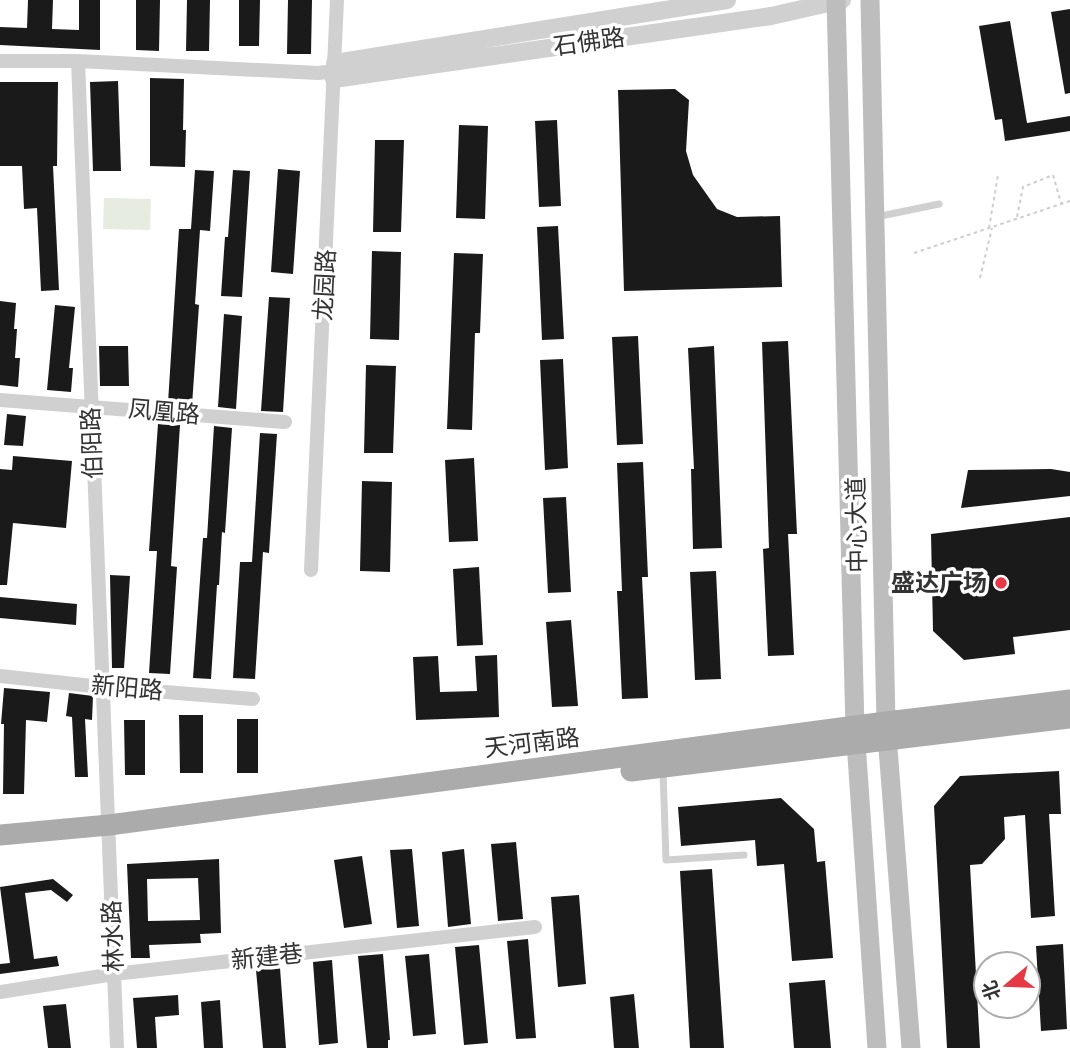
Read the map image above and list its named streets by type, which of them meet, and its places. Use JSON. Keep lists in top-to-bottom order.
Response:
{
  "streets": {
    "main road": ["中心大道", "天河南路"],
    "street": [
      "石佛路",
      "龙园路",
      "凤凰路",
      "伯阳路",
      "新阳路",
      "林水路",
      "新建巷"
    ]
  },
  "crossings": [
    ["石佛路", "龙园路"],
    ["石佛路", "伯阳路"],
    ["石佛路", "中心大道"],
    ["凤凰路", "伯阳路"],
    ["伯阳路", "新阳路"],
    ["伯阳路", "天河南路"],
    ["伯阳路", "林水路"],
    ["中心大道", "天河南路"],
    ["天河南路", "林水路"],
    ["林水路", "新建巷"]
  ],
  "places": ["盛达广场"],
  "north": "left"
}
